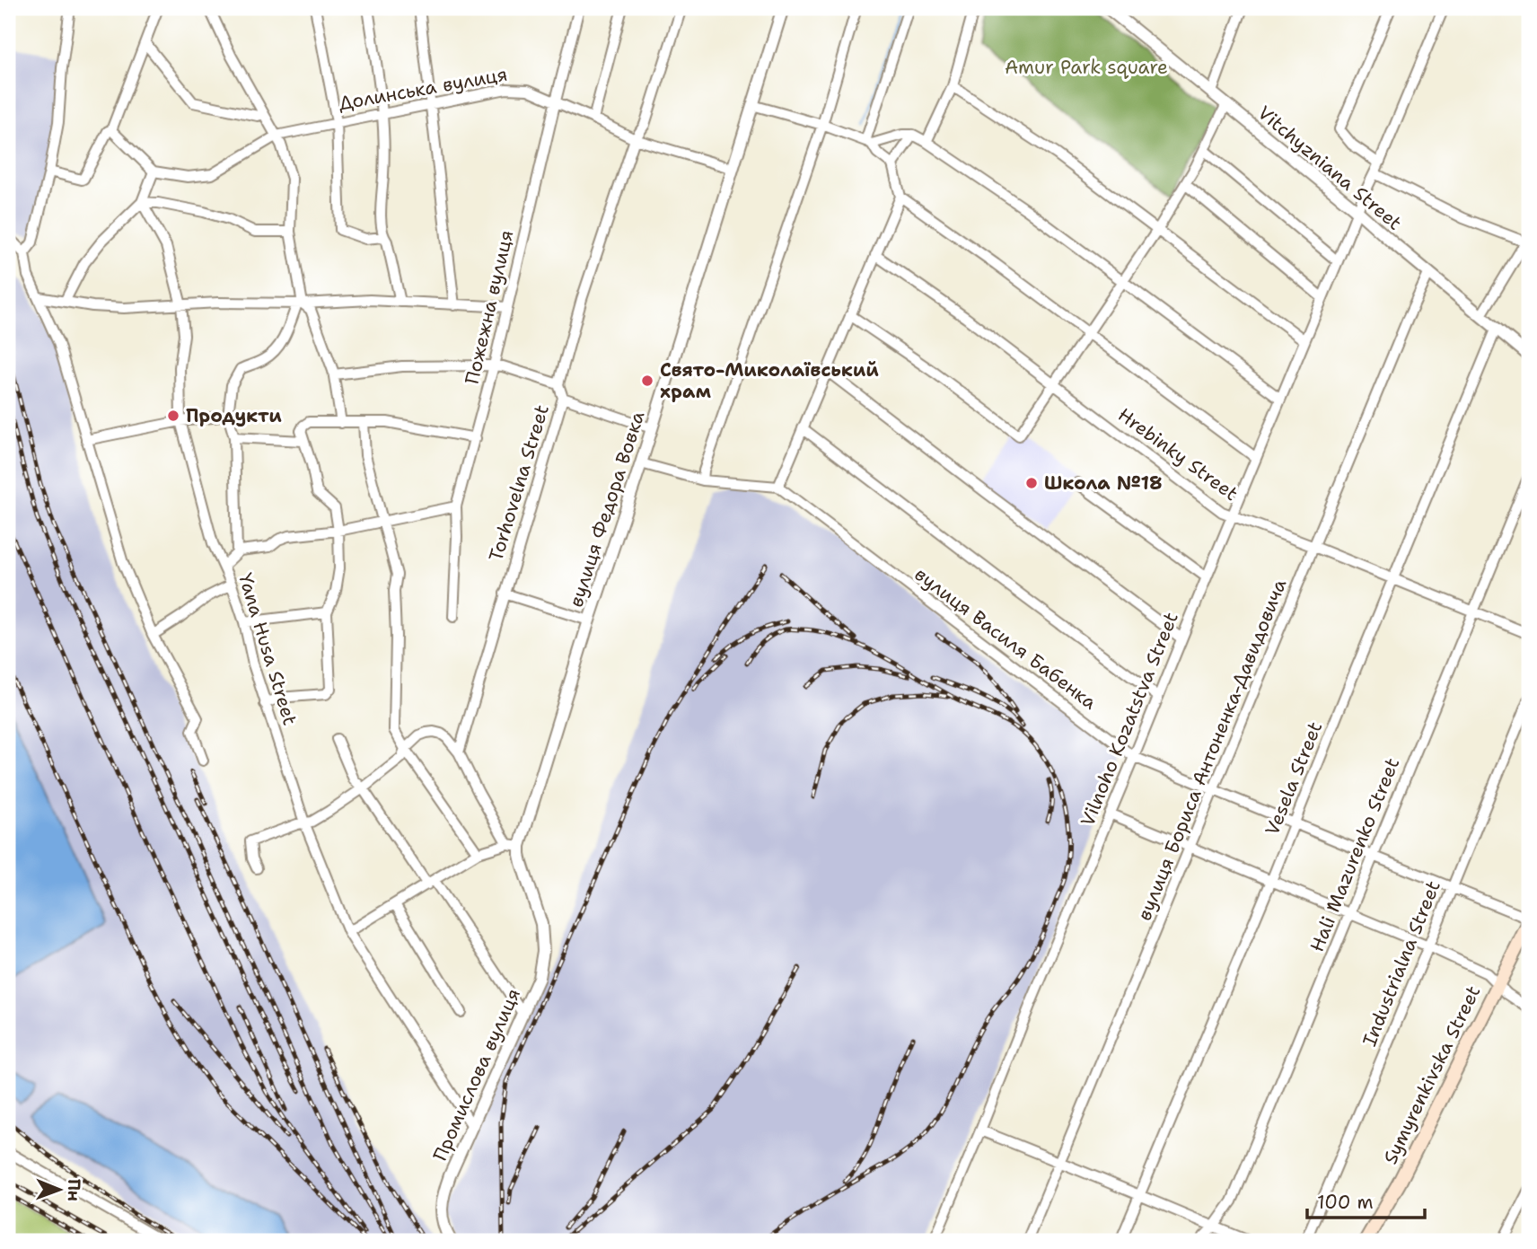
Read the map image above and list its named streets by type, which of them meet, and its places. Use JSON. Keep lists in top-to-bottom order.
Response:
{
  "streets": {
    "main road": ["Symyrenkivska Street"],
    "street": [
      "Долинська вулиця",
      "Vitchyzniana Street",
      "Пожежна вулиця",
      "Hrebinky Street",
      "Torhovelna Street",
      "вулиця Федора Вовка",
      "вулиця Василя Бабенка",
      "Yana Husa Street",
      "Vilnoho Kozatstva Street",
      "вулиця Бориса Антоненка-Давидовича",
      "Vesela Street",
      "Hali Mazurenko Street",
      "Industrialna Street",
      "Промислова вулиця"
    ]
  },
  "crossings": [
    ["Долинська вулиця", "Пожежна вулиця"],
    ["Долинська вулиця", "Torhovelna Street"],
    ["Долинська вулиця", "вулиця Федора Вовка"],
    ["Vitchyzniana Street", "Vilnoho Kozatstva Street"],
    ["Vitchyzniana Street", "вулиця Бориса Антоненка-Давидовича"],
    ["Vitchyzniana Street", "Vesela Street"],
    ["Hrebinky Street", "Vilnoho Kozatstva Street"],
    ["Hrebinky Street", "вулиця Бориса Антоненка-Давидовича"],
    ["Hrebinky Street", "Vesela Street"],
    ["Hrebinky Street", "Hali Mazurenko Street"],
    ["вулиця Федора Вовка", "Промислова вулиця"],
    ["вулиця Василя Бабенка", "Vilnoho Kozatstva Street"],
    ["вулиця Василя Бабенка", "вулиця Бориса Антоненка-Давидовича"],
    ["вулиця Василя Бабенка", "Vesela Street"],
    ["вулиця Василя Бабенка", "Hali Mazurenko Street"],
    ["вулиця Василя Бабенка", "Industrialna Street"],
    ["вулиця Василя Бабенка", "Symyrenkivska Street"],
    ["Yana Husa Street", "Промислова вулиця"]
  ],
  "parks": ["Amur Park square"],
  "places": ["Свято-Миколаївський храм", "Продукти", "Школа №18"],
  "scale_bar": "100 m",
  "north": "right"
}
